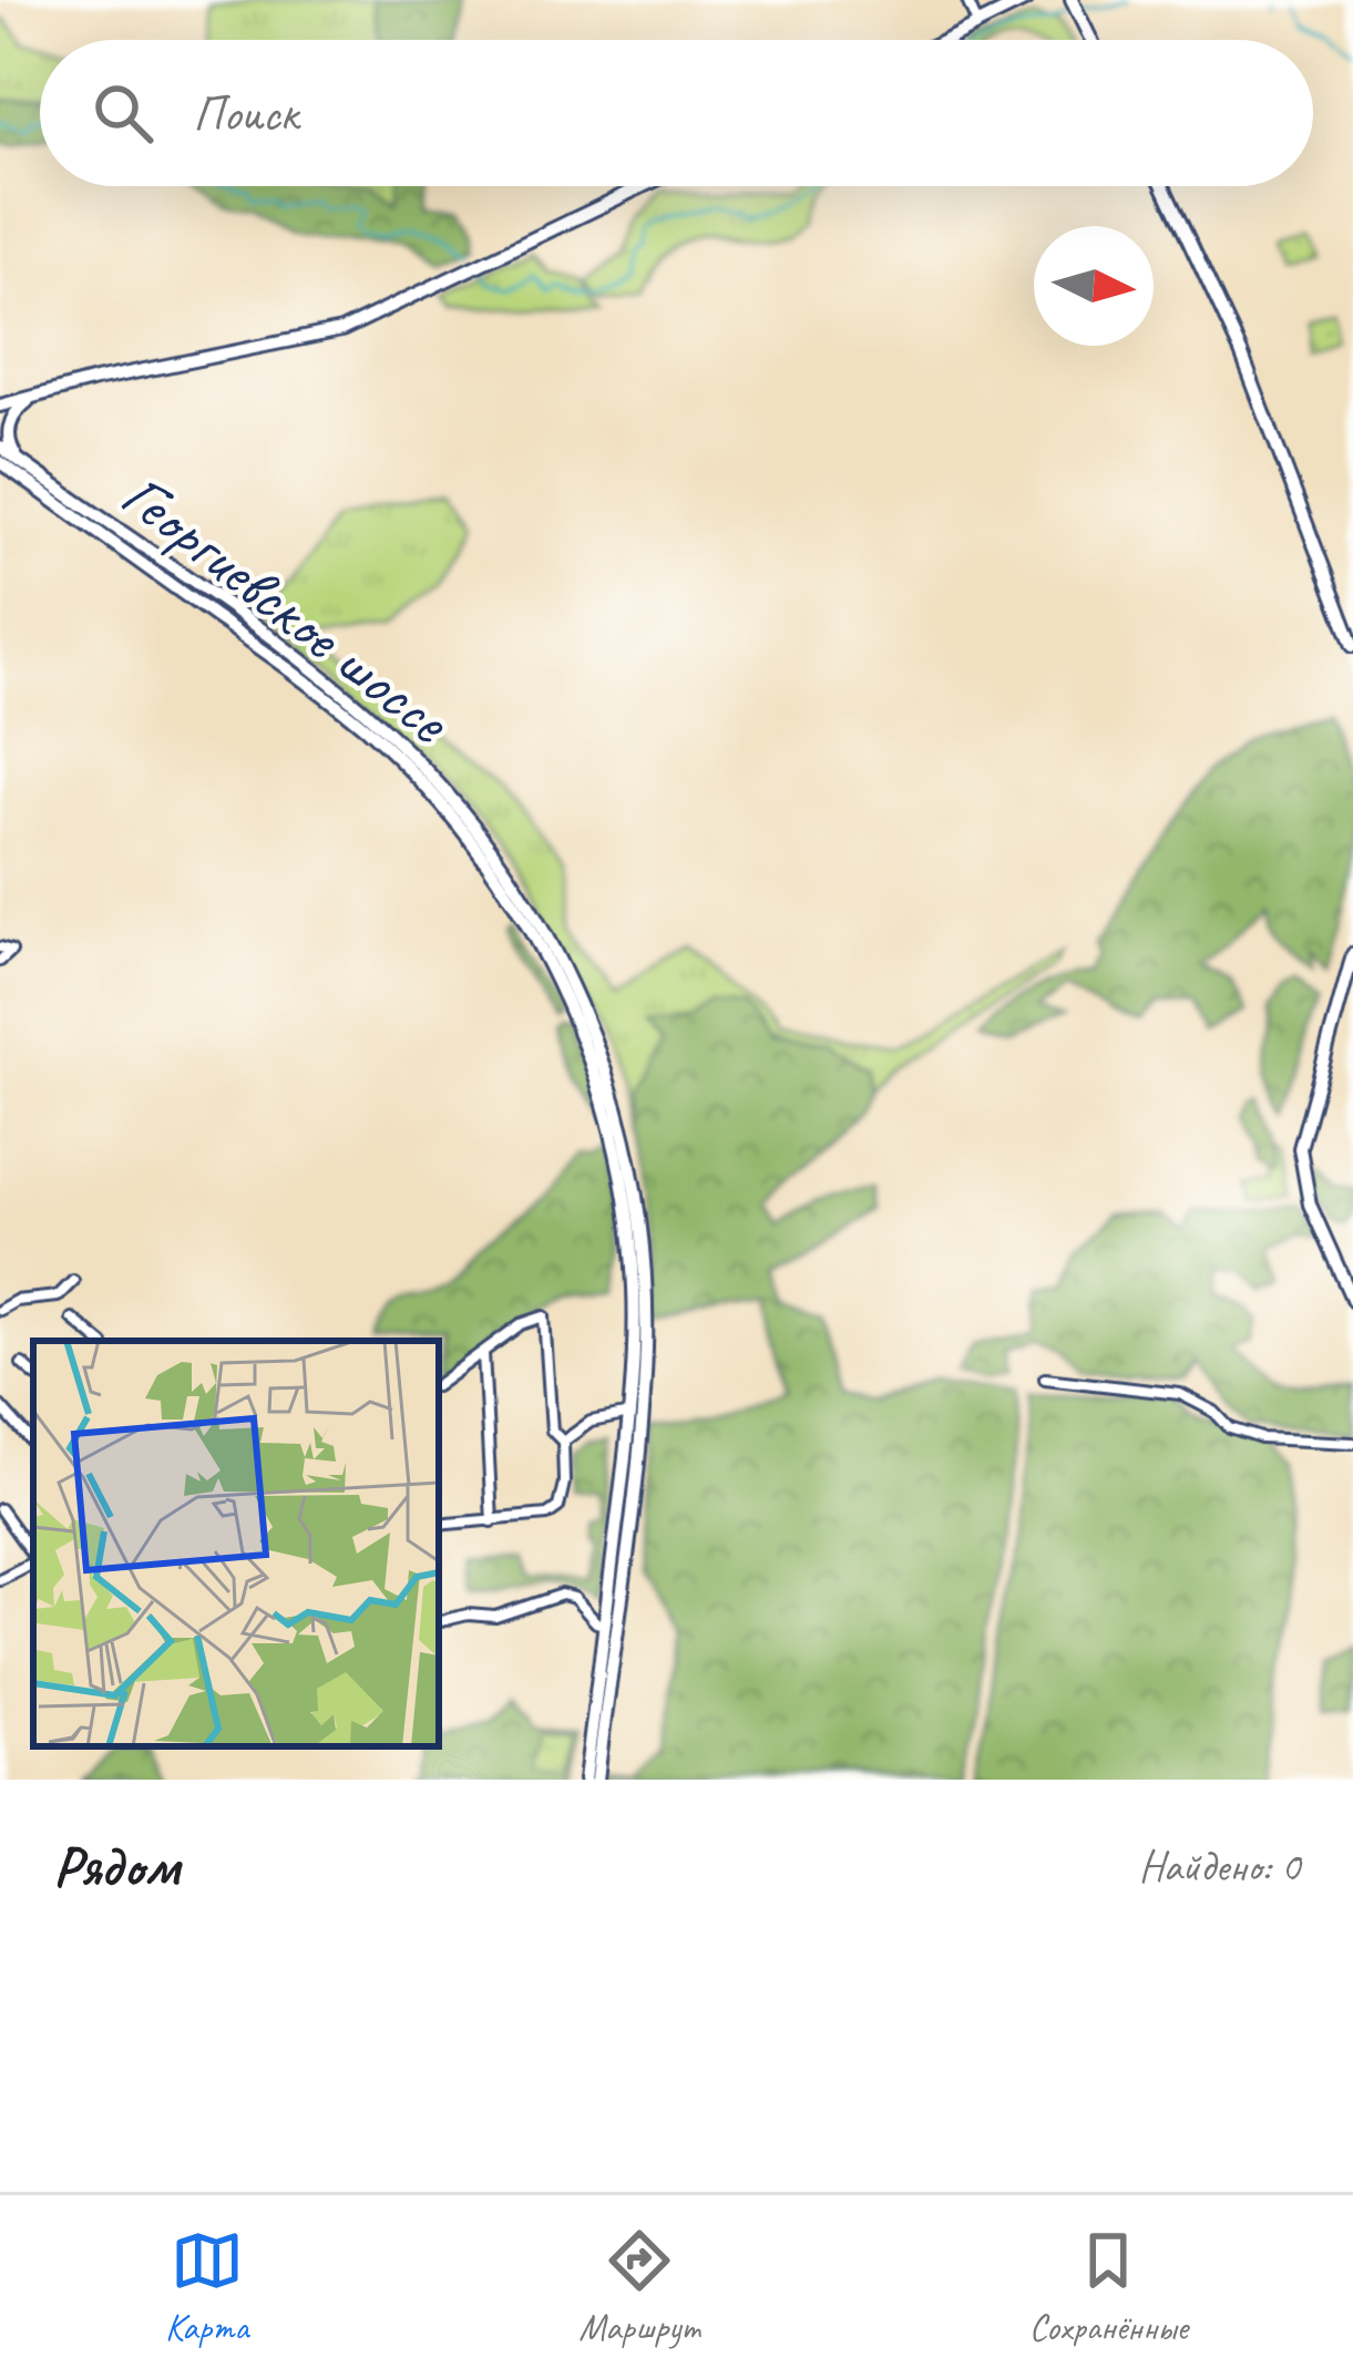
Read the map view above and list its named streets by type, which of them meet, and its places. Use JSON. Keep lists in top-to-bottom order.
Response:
{
  "streets": {
    "main road": ["Георгиевское шоссе"]
  },
  "north": "right",
  "page": {
    "search": "Поиск",
    "heading": ["Рядом", "Найдено: 0"],
    "nav": ["Карта", "Маршрут", "Сохранённые"]
  }
}
